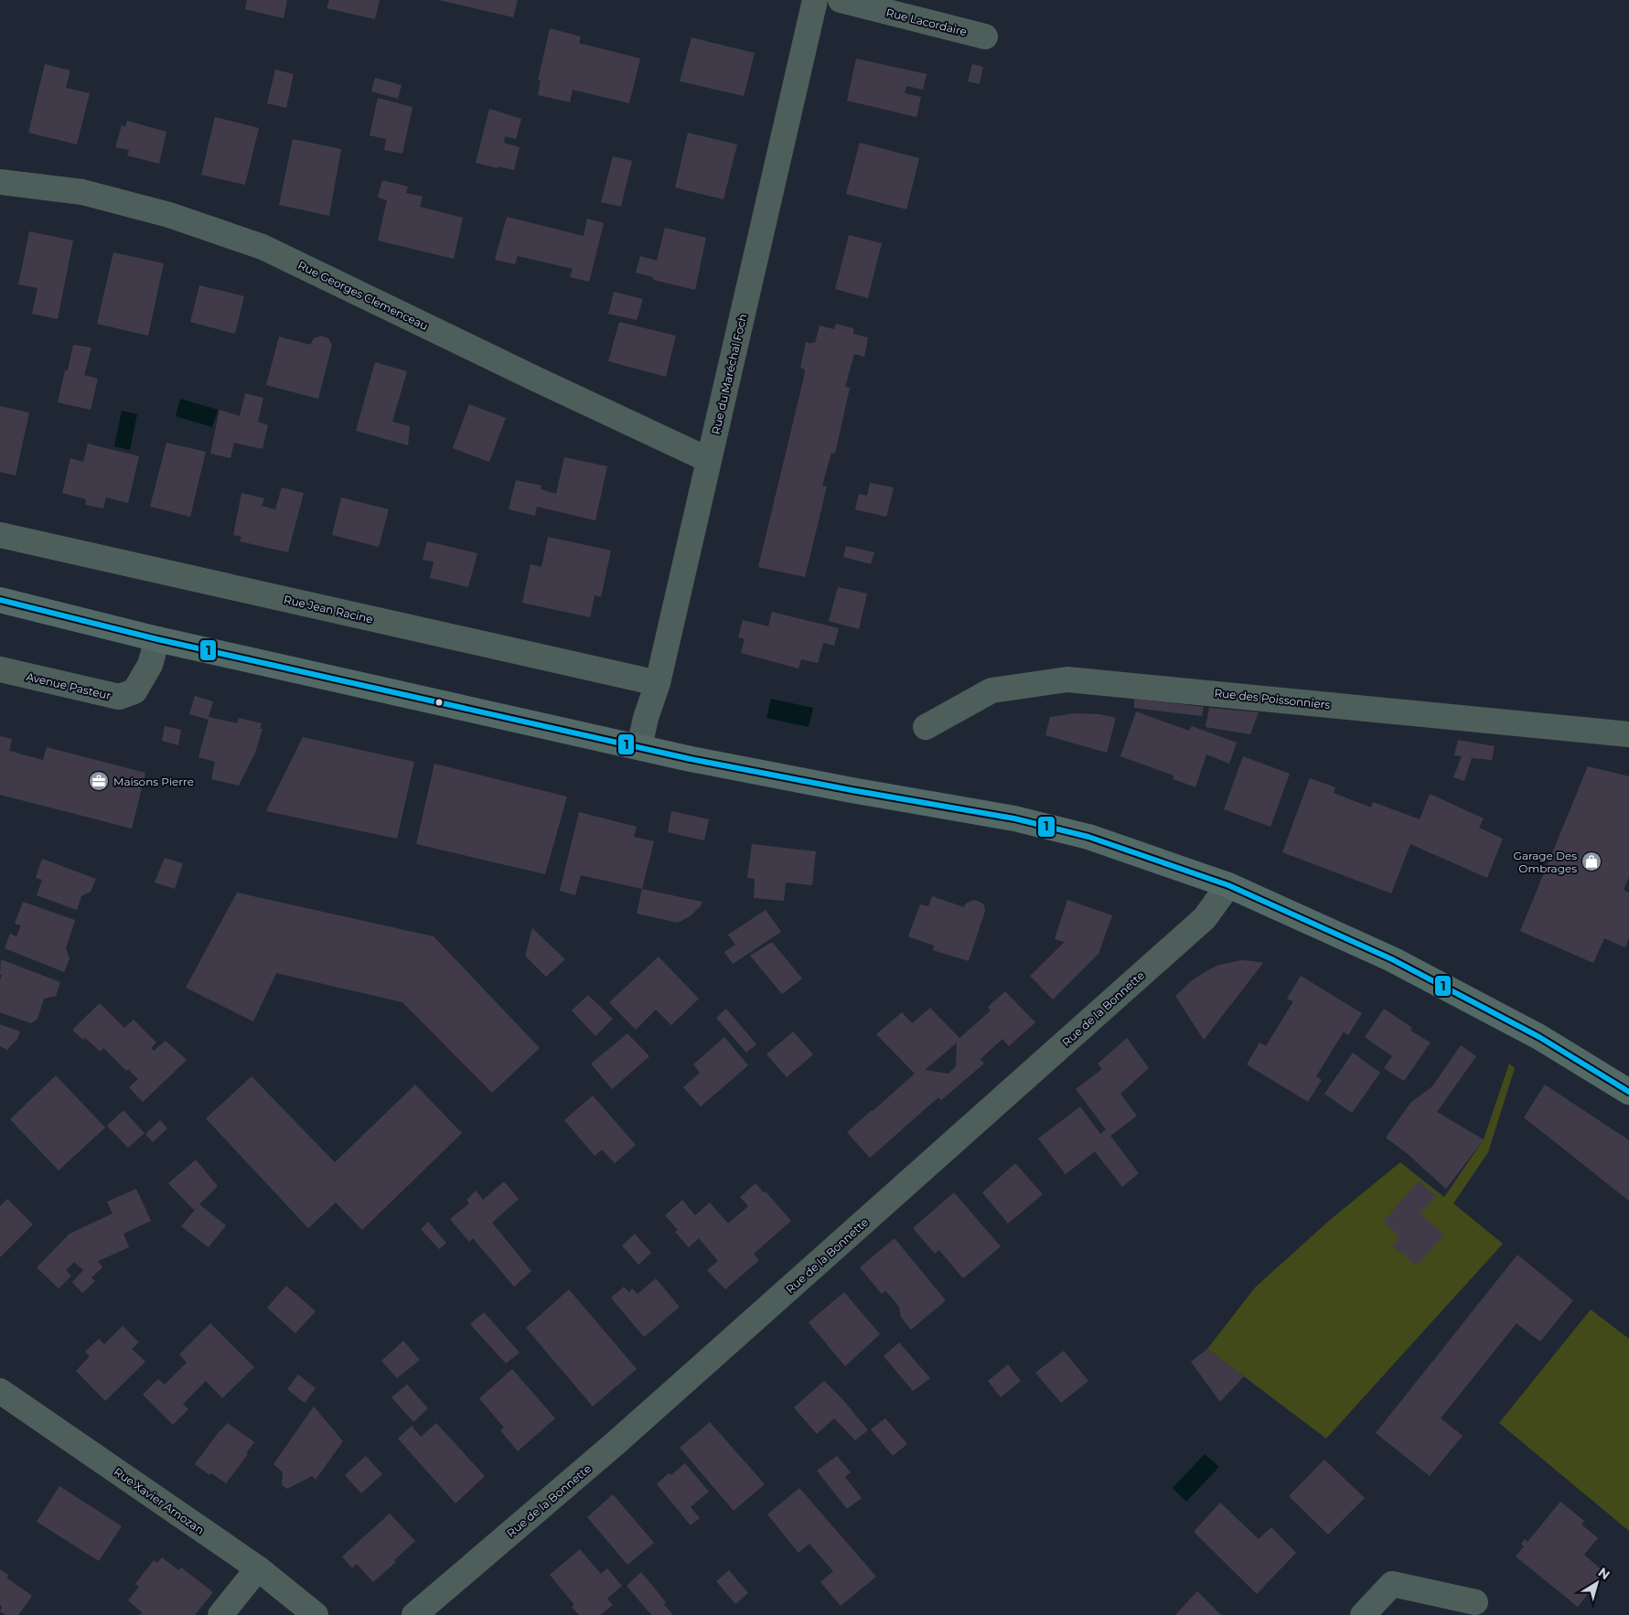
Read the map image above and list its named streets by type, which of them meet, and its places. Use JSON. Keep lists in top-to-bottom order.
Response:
{
  "streets": {
    "street": [
      "Rue Lacordaire",
      "Rue Georges Clemenceau",
      "Rue du Maréchal Foch",
      "Rue Jean Racine",
      "Avenue Pasteur",
      "Rue des Poissonniers",
      "Rue de la Bonnette",
      "Rue Xavier Arnozan"
    ]
  },
  "crossings": [
    ["Rue Georges Clemenceau", "Rue du Maréchal Foch"],
    ["Rue du Maréchal Foch", "Rue Jean Racine"]
  ],
  "places": {
    "office": ["Maisons Pierre"],
    "shop": ["Garage Des Ombrages"]
  },
  "lines": ["transit line 1"],
  "north": "top right"
}
